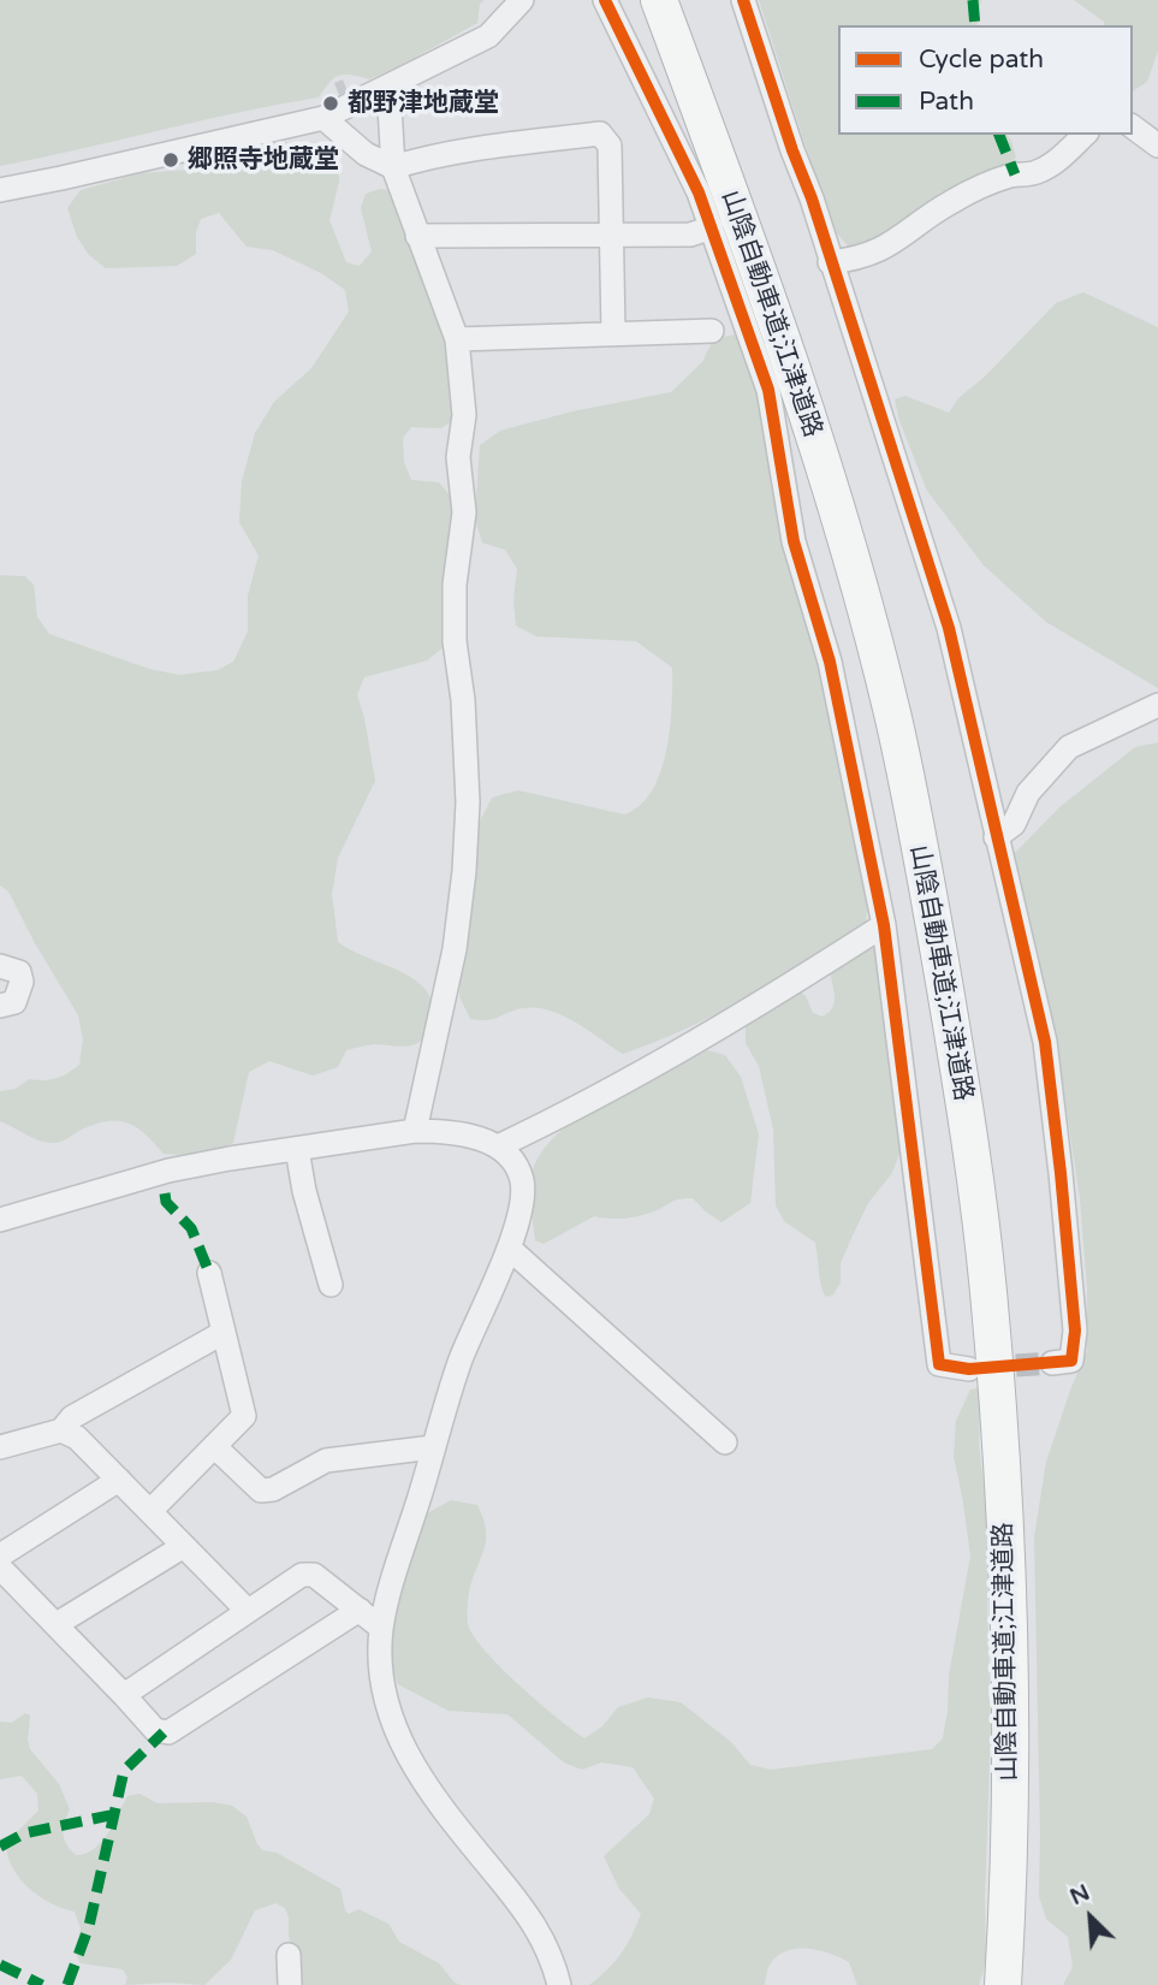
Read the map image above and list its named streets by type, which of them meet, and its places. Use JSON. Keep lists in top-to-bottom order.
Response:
{
  "streets": {
    "highway": ["山陰自動車道;江津道路"]
  },
  "places": ["都野津地蔵堂", "郷照寺地蔵堂"],
  "legend": ["Cycle path", "Path"],
  "north": "top left"
}
